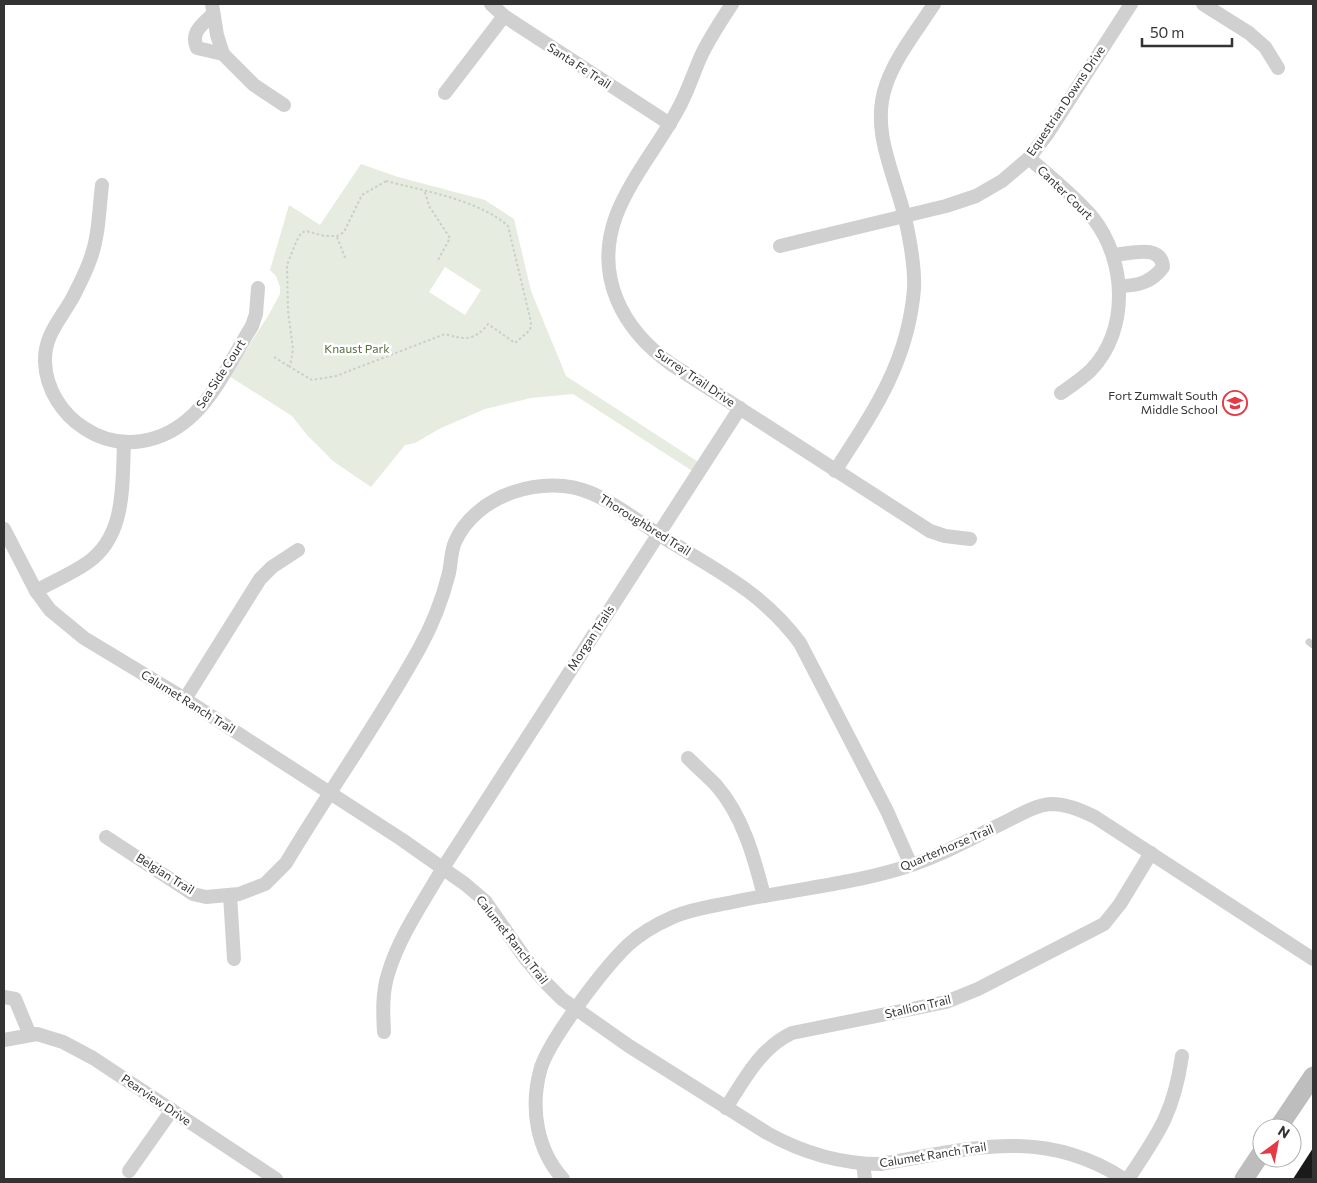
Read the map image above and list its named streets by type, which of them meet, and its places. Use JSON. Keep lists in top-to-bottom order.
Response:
{
  "streets": {
    "street": [
      "Santa Fe Trail",
      "Equestrian Downs Drive",
      "Canter Court",
      "Sea Side Court",
      "Surrey Trail Drive",
      "Thoroughbred Trail",
      "Morgan Trails",
      "Calumet Ranch Trail",
      "Quarterhorse Trail",
      "Belgian Trail",
      "Stallion Trail",
      "Pearview Drive"
    ]
  },
  "crossings": [
    ["Santa Fe Trail", "Surrey Trail Drive"],
    ["Equestrian Downs Drive", "Canter Court"],
    ["Surrey Trail Drive", "Morgan Trails"],
    ["Thoroughbred Trail", "Morgan Trails"],
    ["Thoroughbred Trail", "Calumet Ranch Trail"],
    ["Thoroughbred Trail", "Quarterhorse Trail"],
    ["Thoroughbred Trail", "Belgian Trail"],
    ["Morgan Trails", "Calumet Ranch Trail"],
    ["Calumet Ranch Trail", "Quarterhorse Trail"],
    ["Calumet Ranch Trail", "Belgian Trail"],
    ["Calumet Ranch Trail", "Stallion Trail"],
    ["Quarterhorse Trail", "Stallion Trail"]
  ],
  "parks": ["Knaust Park"],
  "places": {
    "school or university": ["Fort Zumwalt South Middle School"]
  },
  "scale_bar": "50 m",
  "north": "top right"
}
